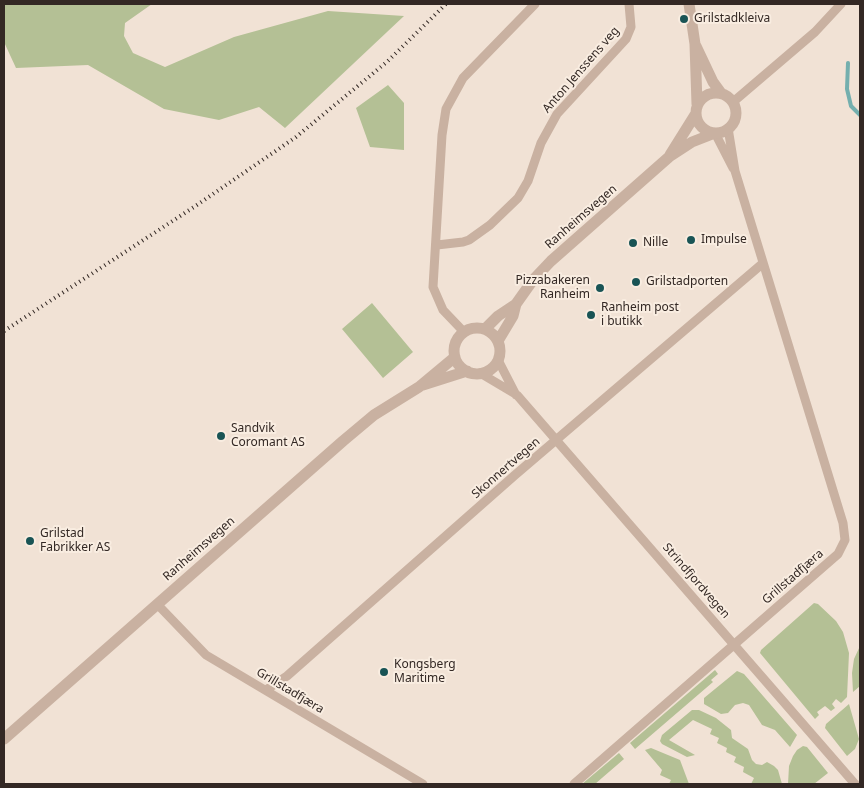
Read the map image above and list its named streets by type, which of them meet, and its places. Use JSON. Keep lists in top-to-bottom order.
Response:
{
  "streets": {
    "street": [
      "Anton Jenssens veg",
      "Ranheimsvegen",
      "Skonnertvegen",
      "Grillstadfjæra",
      "Strindfjordvegen"
    ]
  },
  "crossings": [
    ["Ranheimsvegen", "Grillstadfjæra"],
    ["Ranheimsvegen", "Strindfjordvegen"],
    ["Skonnertvegen", "Grillstadfjæra"],
    ["Skonnertvegen", "Strindfjordvegen"],
    ["Grillstadfjæra", "Strindfjordvegen"]
  ],
  "places": [
    "Grilstadkleiva",
    "Impulse",
    "Nille",
    "Grilstadporten",
    "Pizzabakeren Ranheim",
    "Ranheim post i butikk",
    "Sandvik Coromant AS",
    "Grilstad Fabrikker AS",
    "Kongsberg Maritime"
  ]
}
